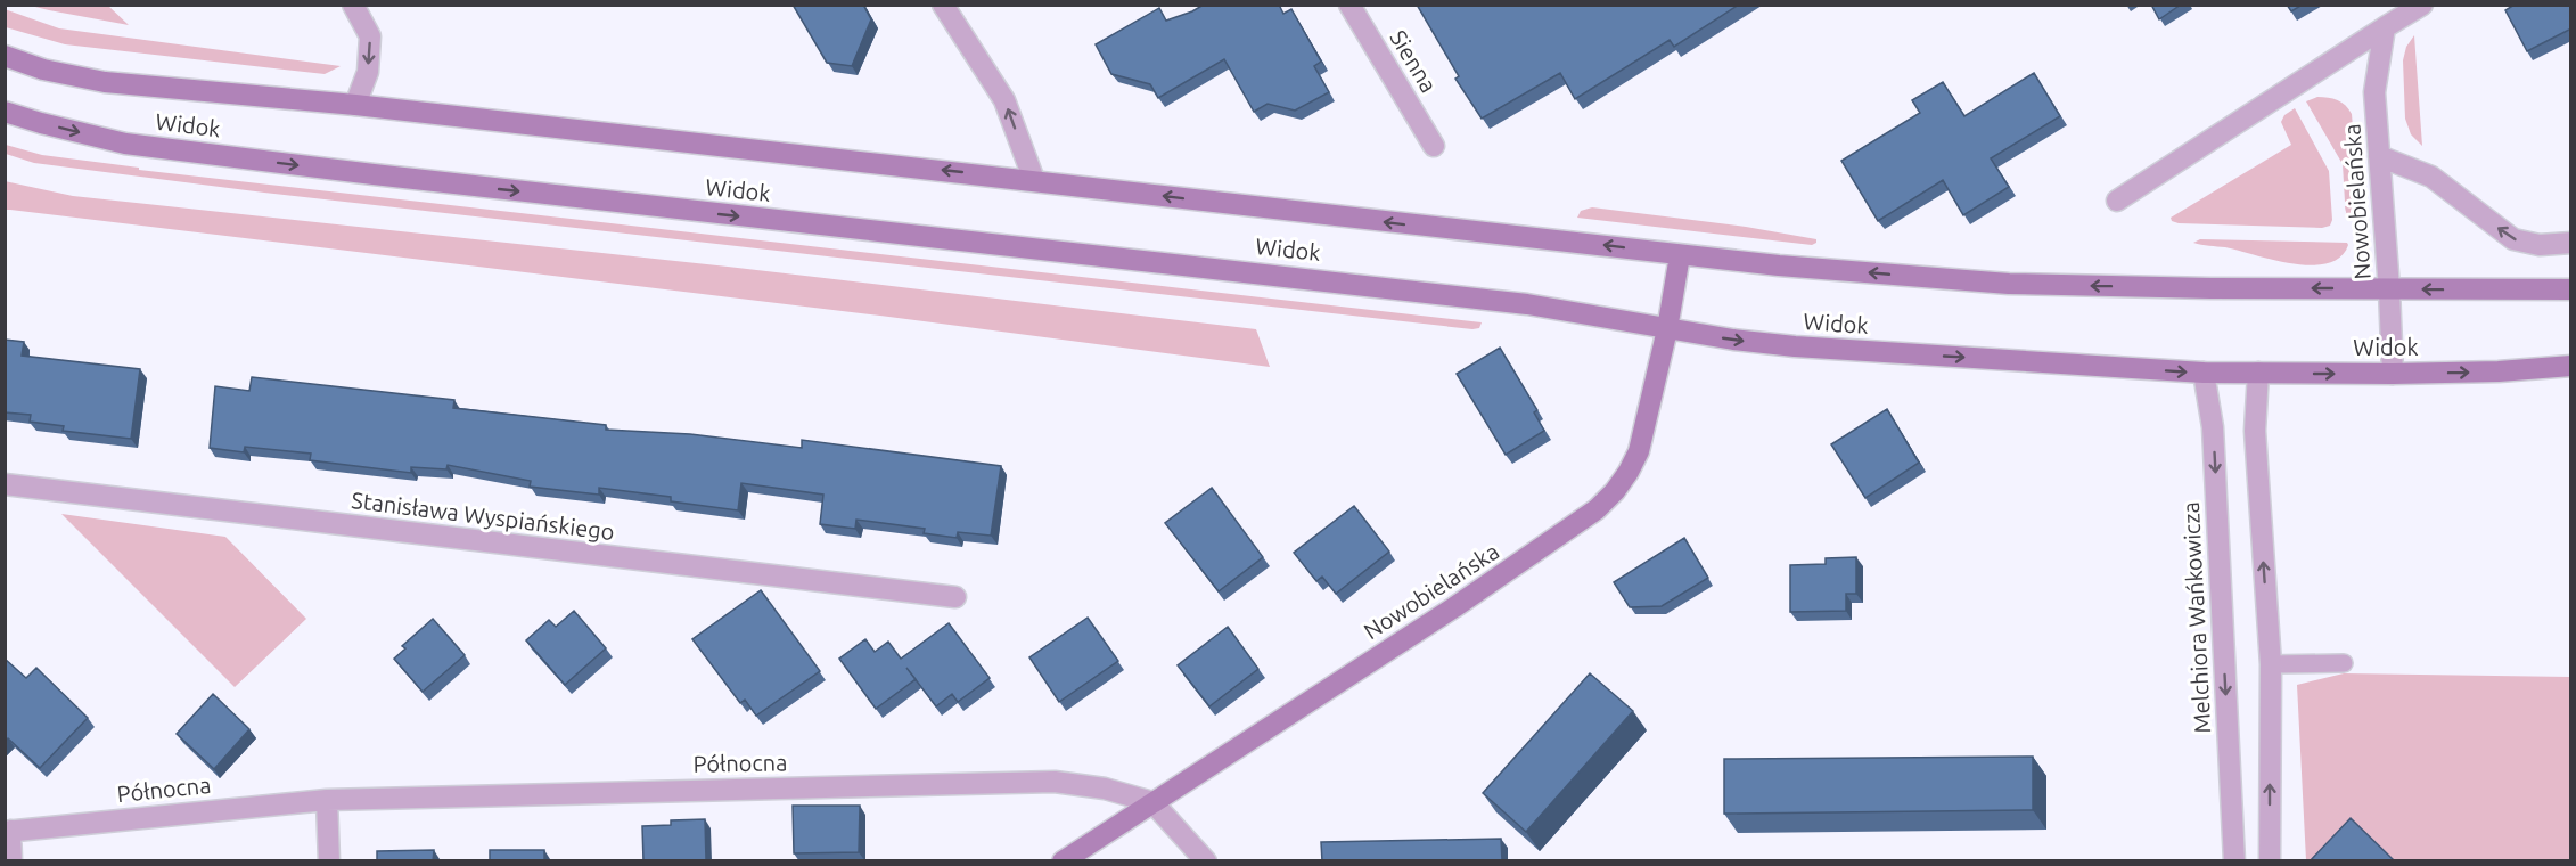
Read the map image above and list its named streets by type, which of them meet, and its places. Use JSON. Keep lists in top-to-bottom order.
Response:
{
  "streets": {
    "main road": ["Widok", "Nowobielańska"],
    "street": [
      "Sienna",
      "Stanisława Wyspiańskiego",
      "Melchiora Wańkowicza",
      "Północna"
    ]
  },
  "crossings": [
    ["Widok", "Nowobielańska"],
    ["Widok", "Melchiora Wańkowicza"],
    ["Nowobielańska", "Północna"]
  ]
}
